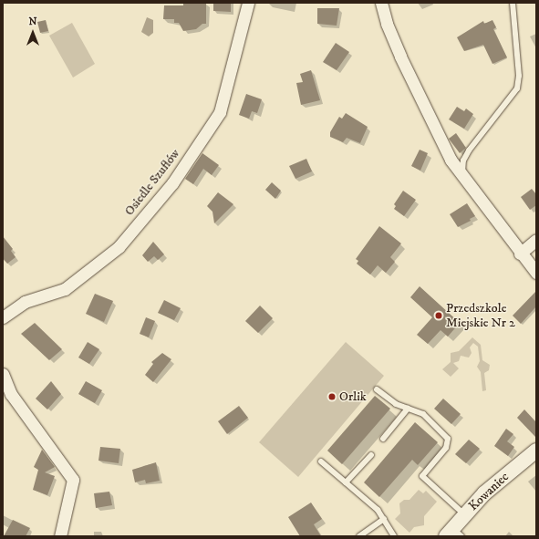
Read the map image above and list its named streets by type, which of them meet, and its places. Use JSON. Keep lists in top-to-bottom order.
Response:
{
  "streets": {
    "street": ["Osiedle Szuflów", "Kowaniec"]
  },
  "places": ["Przedszkole Miejskie Nr 2", "Orlik"],
  "north": "top"
}
